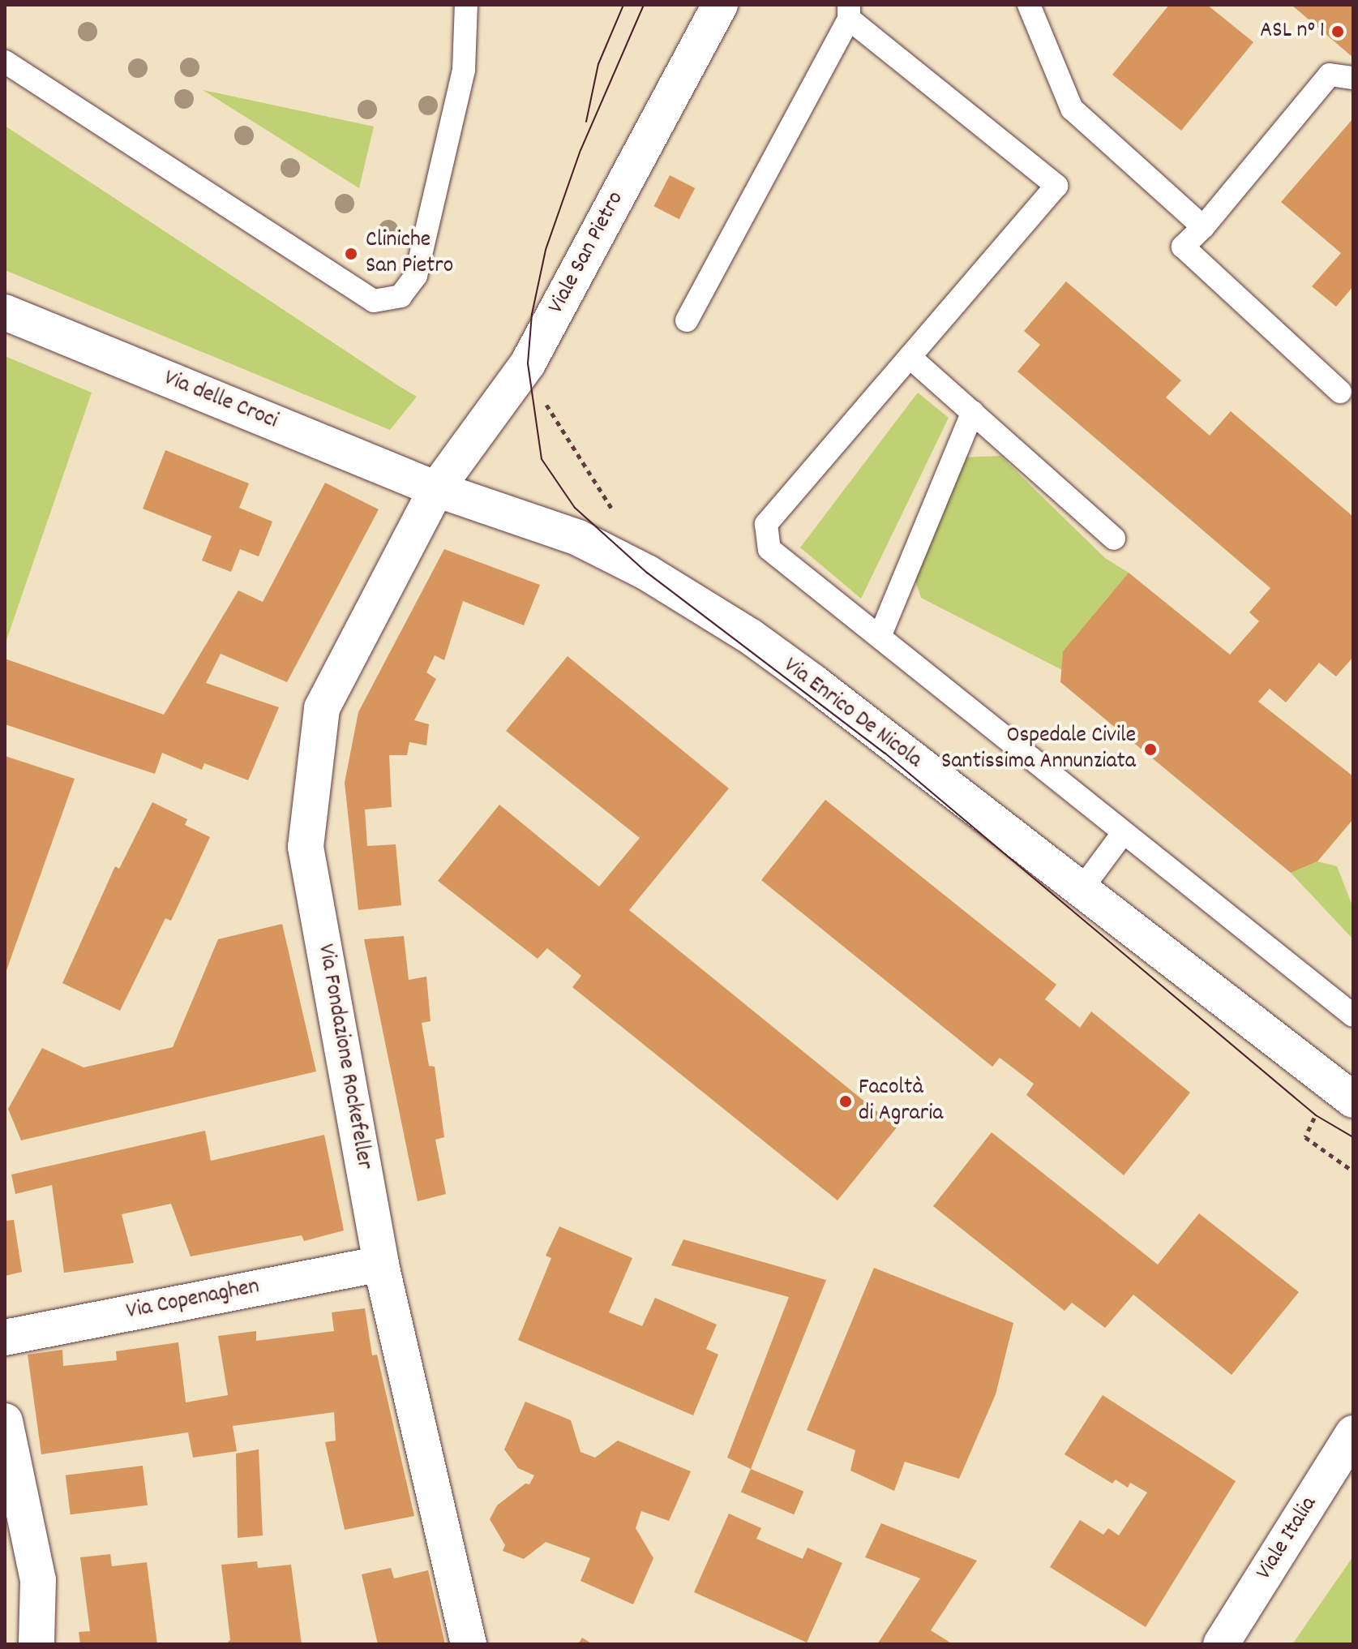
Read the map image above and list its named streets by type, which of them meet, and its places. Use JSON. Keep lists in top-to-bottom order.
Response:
{
  "streets": {
    "street": [
      "Viale San Pietro",
      "Via delle Croci",
      "Via Enrico De Nicola",
      "Via Fondazione Rockefeller",
      "Via Copenaghen",
      "Viale Italia"
    ]
  },
  "crossings": [
    ["Viale San Pietro", "Via delle Croci"],
    ["Viale San Pietro", "Via Enrico De Nicola"],
    ["Viale San Pietro", "Via Fondazione Rockefeller"],
    ["Via delle Croci", "Via Enrico De Nicola"],
    ["Via delle Croci", "Via Fondazione Rockefeller"],
    ["Via Enrico De Nicola", "Via Fondazione Rockefeller"],
    ["Via Fondazione Rockefeller", "Via Copenaghen"]
  ],
  "places": [
    "ASL n° 1",
    "Cliniche San Pietro",
    "Ospedale Civile Santissima Annunziata",
    "Facoltà di Agraria"
  ]
}
